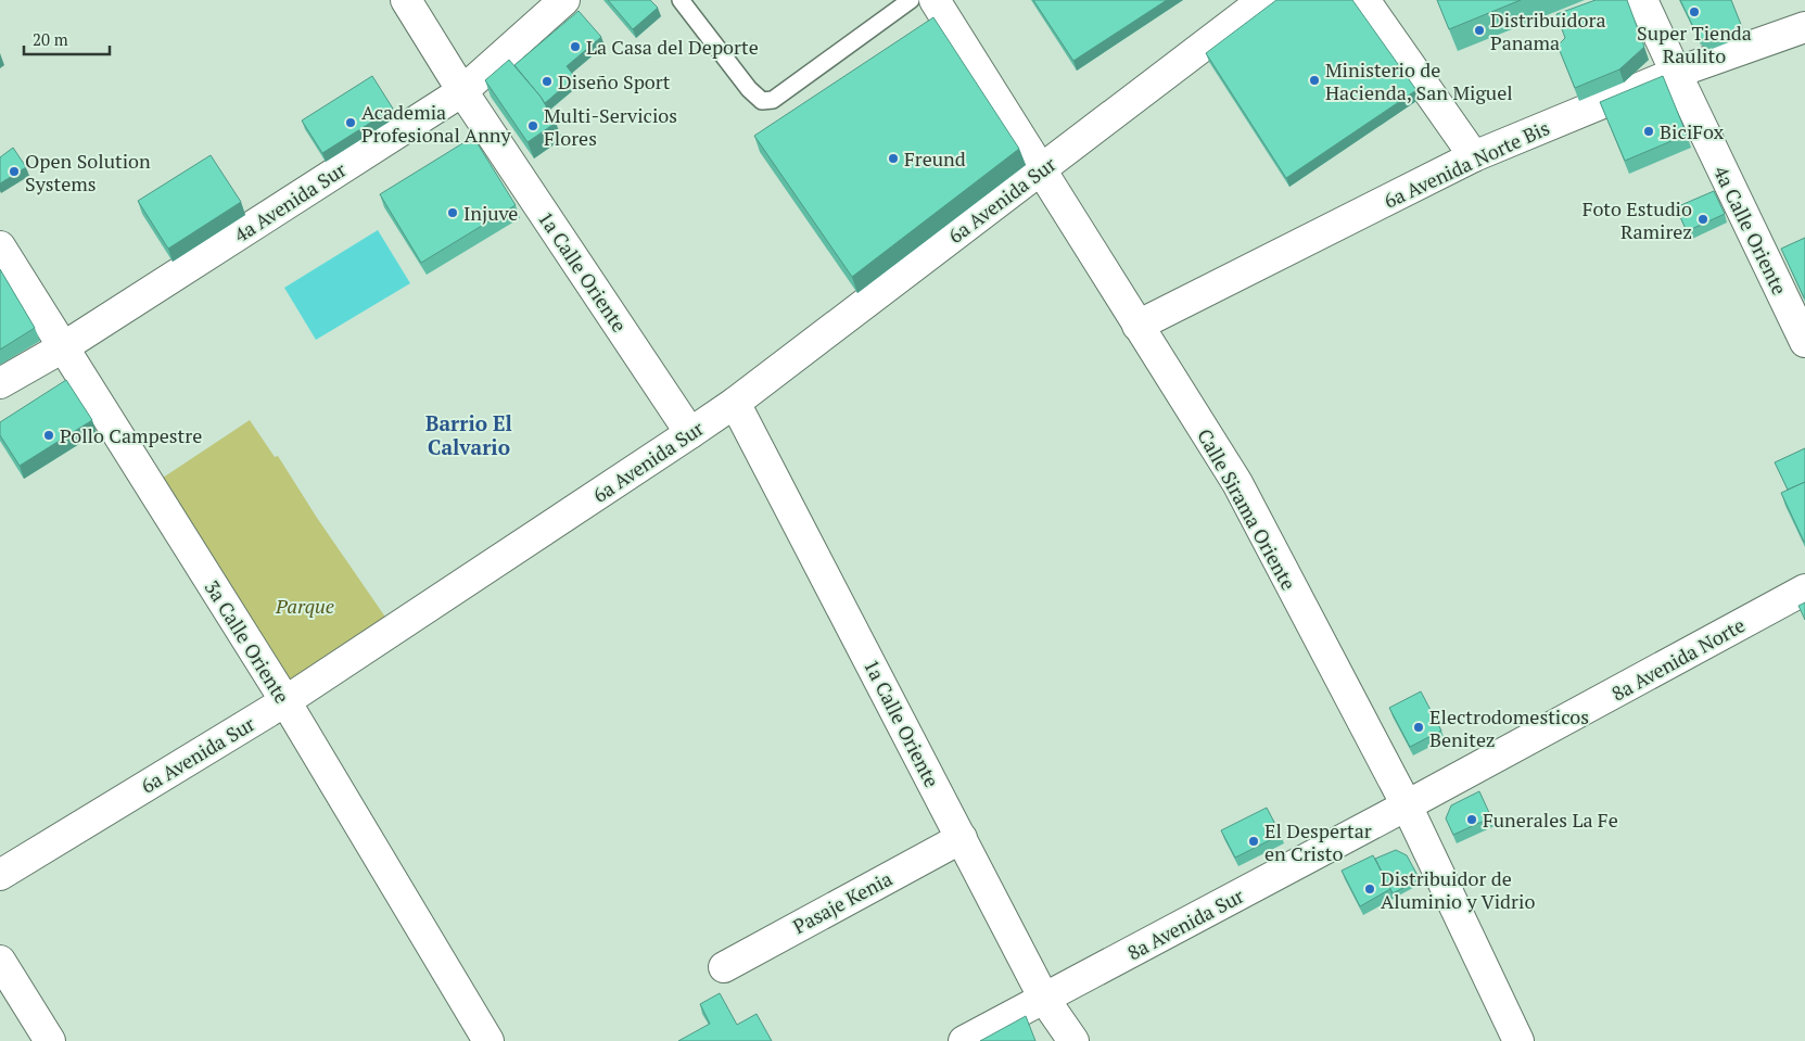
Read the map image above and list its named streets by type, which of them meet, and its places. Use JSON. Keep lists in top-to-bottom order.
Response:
{
  "streets": {
    "street": [
      "6a Avenida Norte Bis",
      "6a Avenida Sur",
      "4a Avenida Sur",
      "4a Calle Oriente",
      "1a Calle Oriente",
      "Calle Sirama Oriente",
      "3a Calle Oriente",
      "8a Avenida Norte",
      "Pasaje Kenia",
      "8a Avenida Sur"
    ]
  },
  "crossings": [
    ["6a Avenida Norte Bis", "4a Calle Oriente"],
    ["6a Avenida Norte Bis", "Calle Sirama Oriente"],
    ["6a Avenida Sur", "1a Calle Oriente"],
    ["6a Avenida Sur", "Calle Sirama Oriente"],
    ["6a Avenida Sur", "3a Calle Oriente"],
    ["4a Avenida Sur", "1a Calle Oriente"],
    ["4a Avenida Sur", "3a Calle Oriente"],
    ["1a Calle Oriente", "Pasaje Kenia"],
    ["1a Calle Oriente", "8a Avenida Sur"],
    ["Calle Sirama Oriente", "8a Avenida Norte"],
    ["Calle Sirama Oriente", "8a Avenida Sur"],
    ["8a Avenida Norte", "8a Avenida Sur"]
  ],
  "districts": ["Barrio El Calvario"],
  "parks": ["Parque"],
  "places": [
    "Super Tienda Raulito",
    "Distribuidora Panama",
    "La Casa del Deporte",
    "Ministerio de Hacienda, San Miguel",
    "Diseño Sport",
    "Academia Profesional Anny",
    "Multi-Servicios Flores",
    "BiciFox",
    "Freund",
    "Open Solution Systems",
    "Injuve",
    "Foto Estudio Ramirez",
    "Pollo Campestre",
    "Electrodomesticos Benitez",
    "Funerales La Fe",
    "El Despertar en Cristo",
    "Distribuidor de Aluminio y Vidrio"
  ],
  "scale_bar": "20 m"
}
